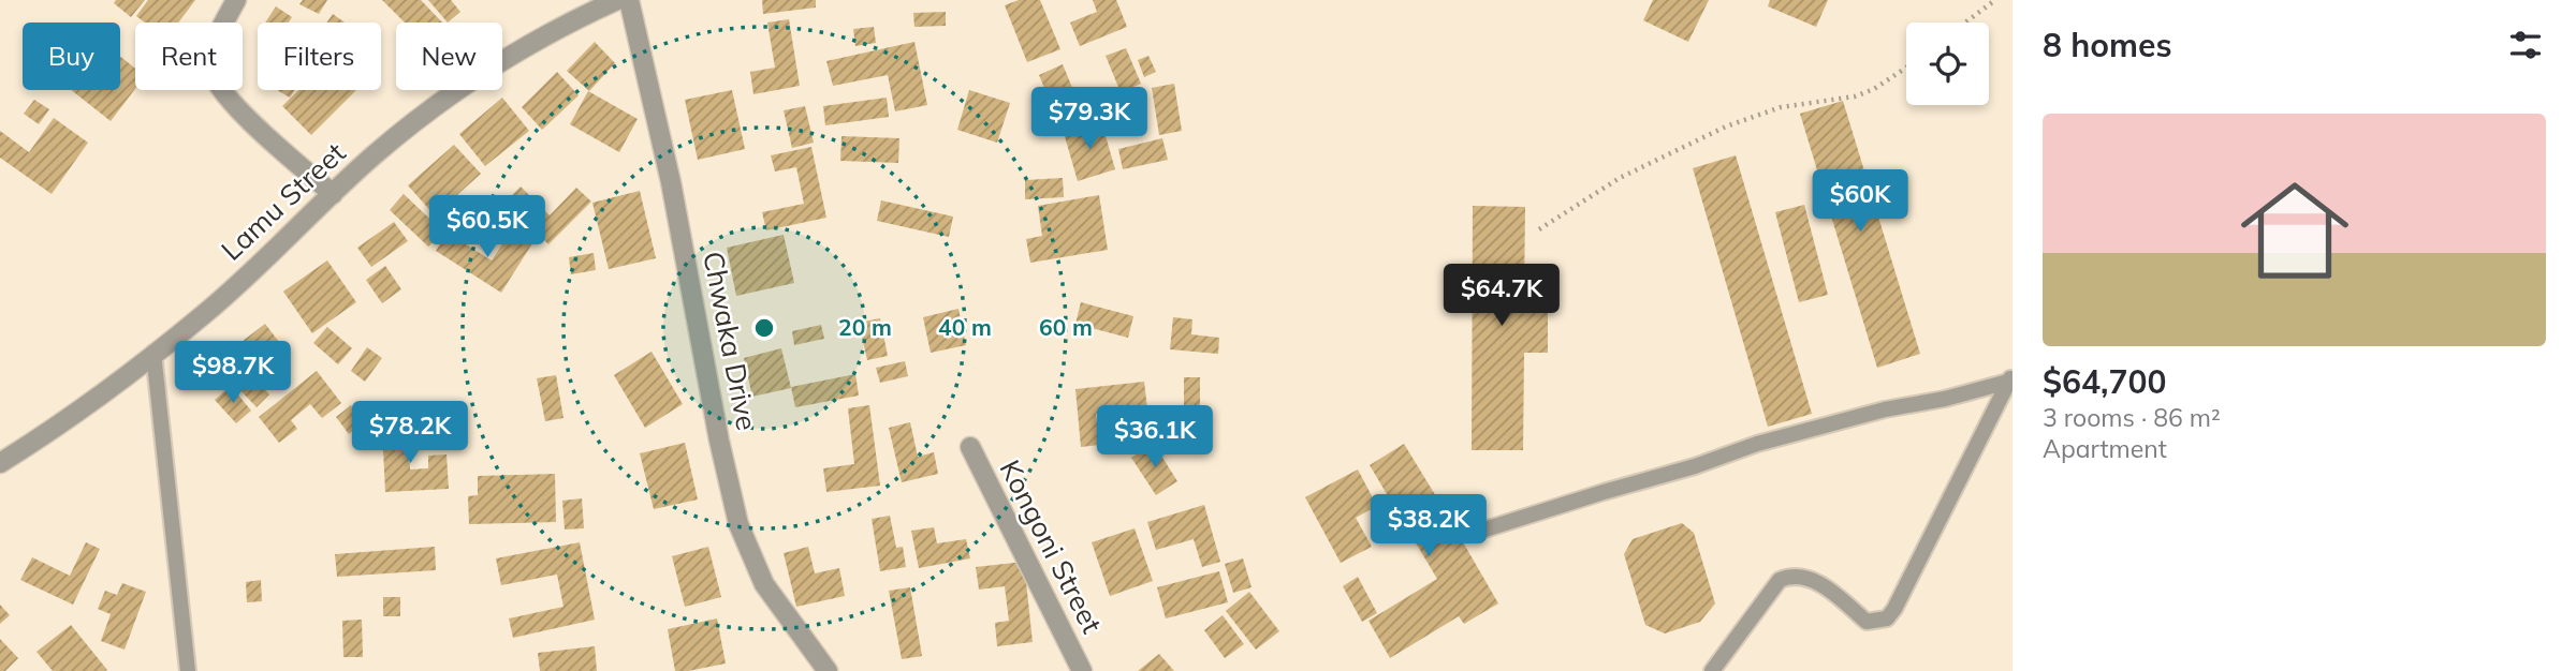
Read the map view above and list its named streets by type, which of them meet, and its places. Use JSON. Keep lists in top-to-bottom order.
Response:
{
  "streets": {
    "street": ["Lamu Street", "Chwaka Drive", "Kongoni Street"]
  },
  "page": {
    "heading": "8 homes",
    "chip": [
      "Buy",
      "Rent",
      "Filters",
      "New"
    ],
    "price": [
      "$79.3K",
      "$60K",
      "$60.5K",
      "$64.7K",
      "$98.7K",
      "$78.2K",
      "$36.1K",
      "$38.2K"
    ],
    "list": [
      {
        "name": "$64,700",
        "note": "3 rooms · 86 m² · Apartment"
      }
    ]
  },
  "rings": ["20 m", "40 m", "60 m"]
}
